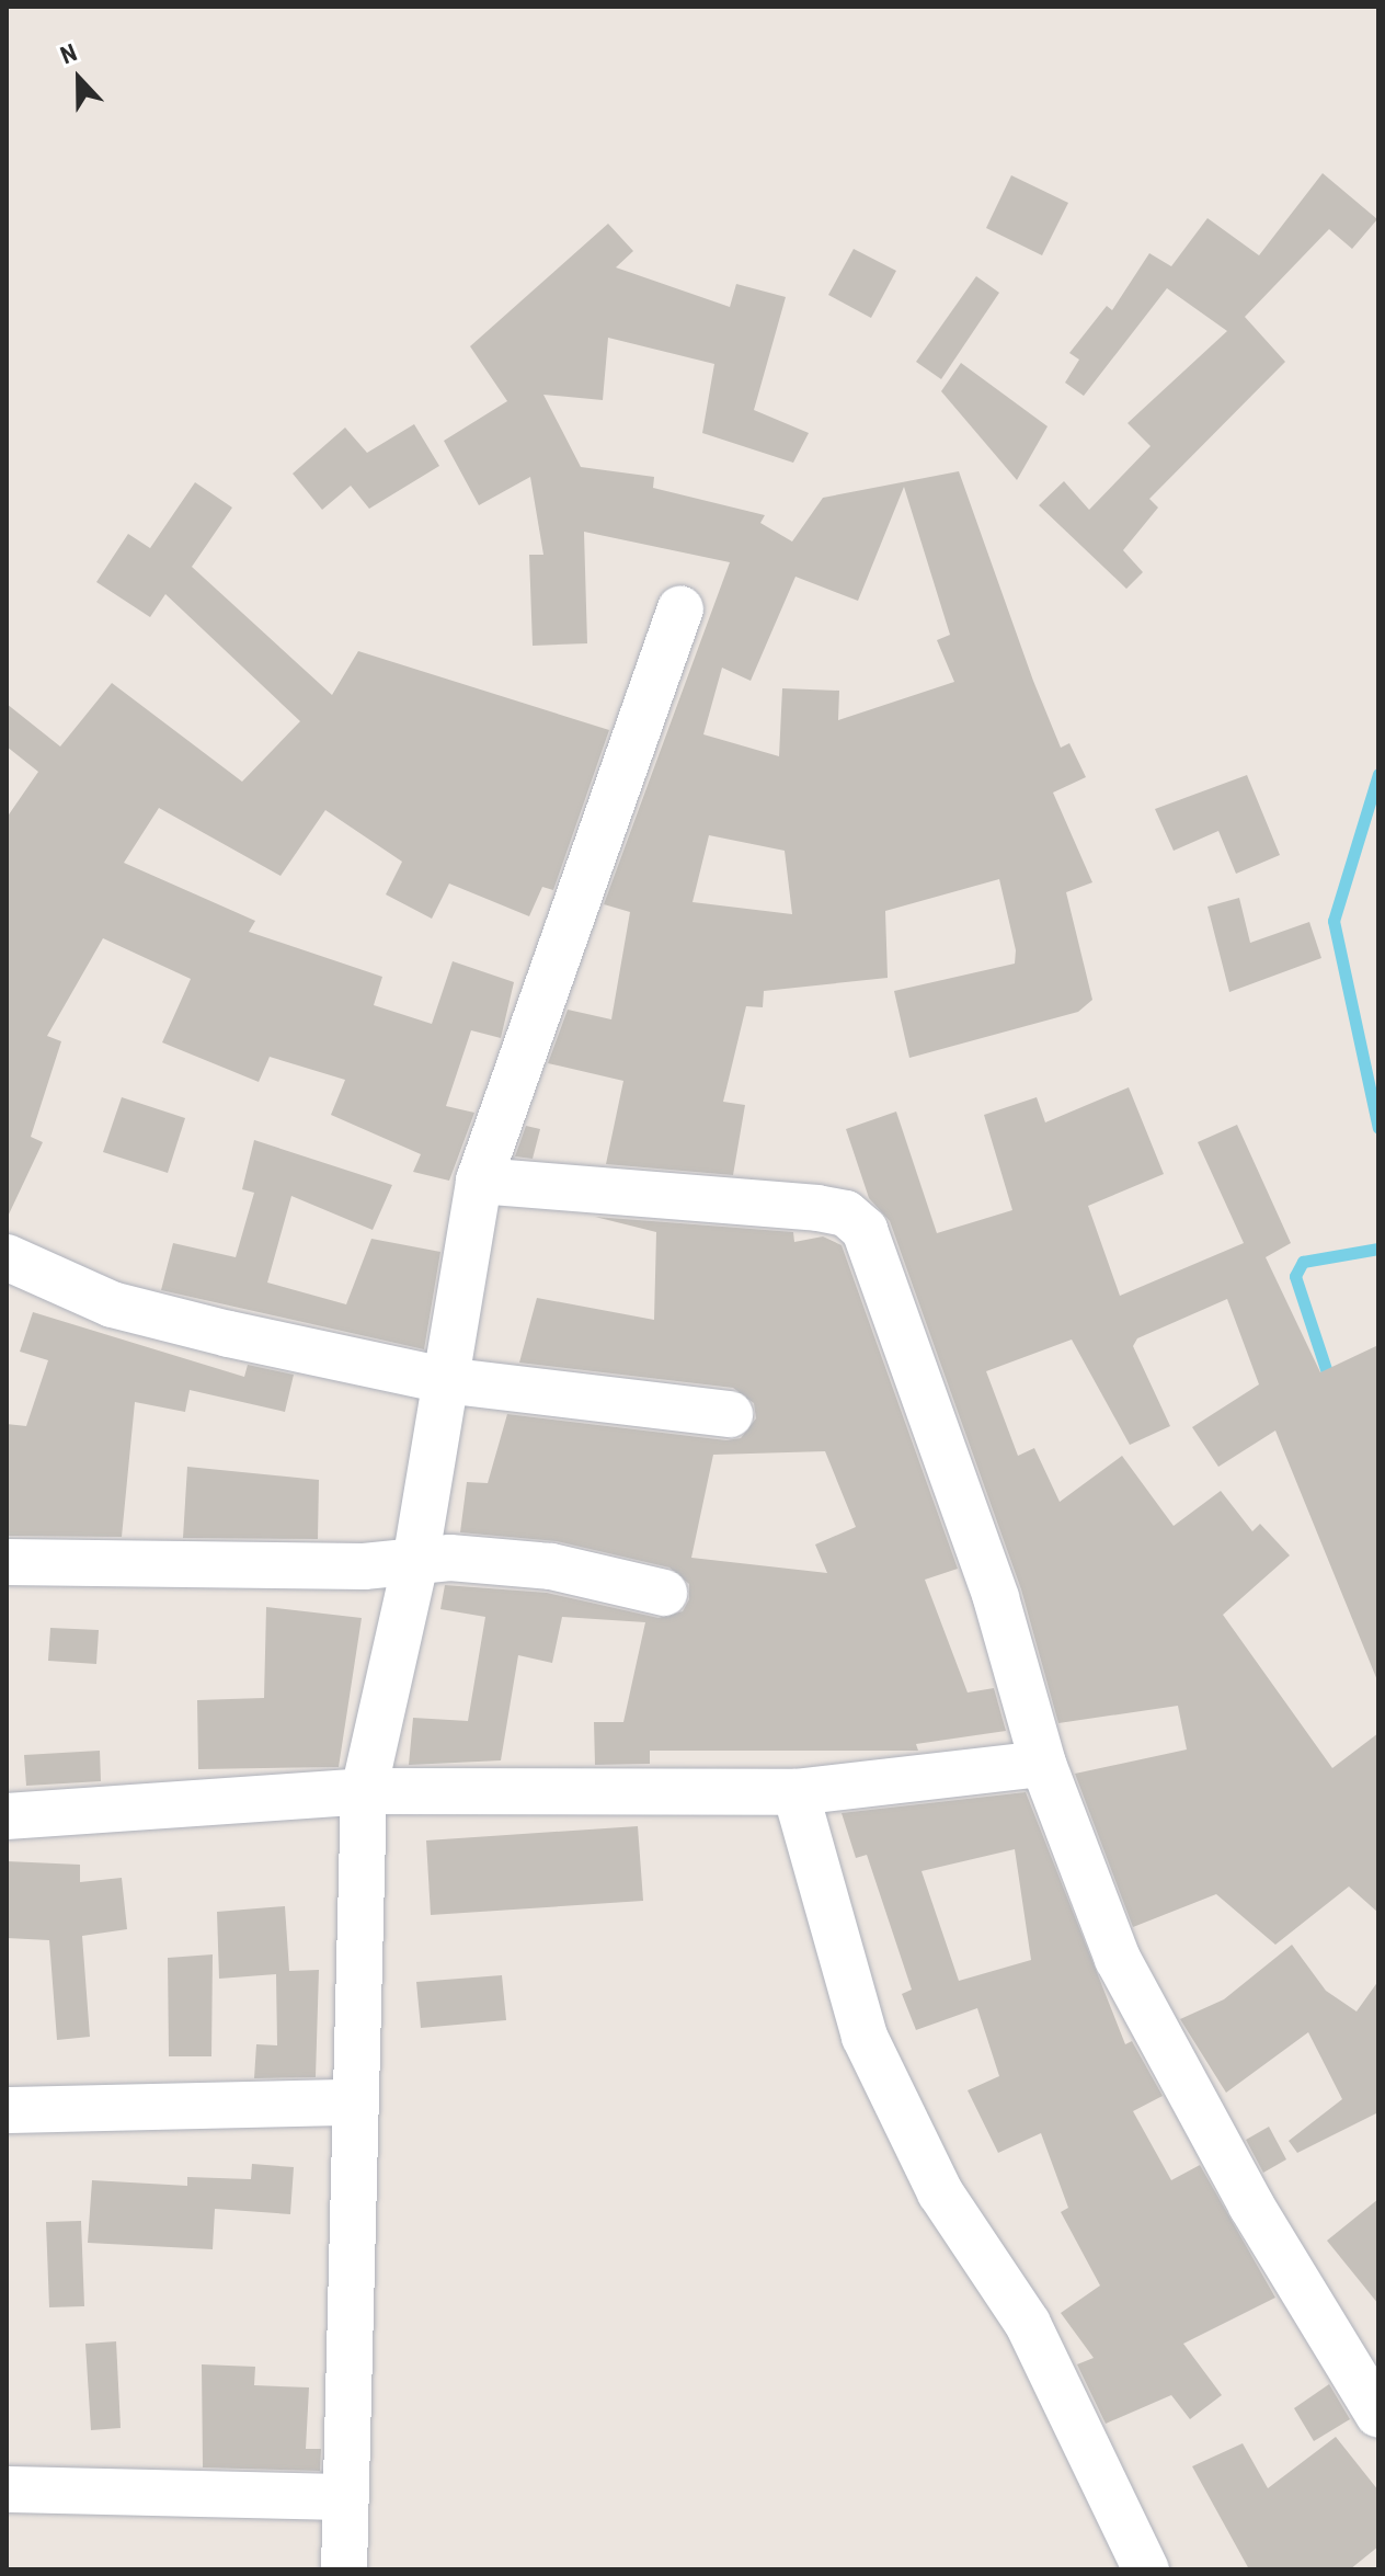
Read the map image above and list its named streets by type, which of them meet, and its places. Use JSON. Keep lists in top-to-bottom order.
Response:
{
  "north": "top"
}
